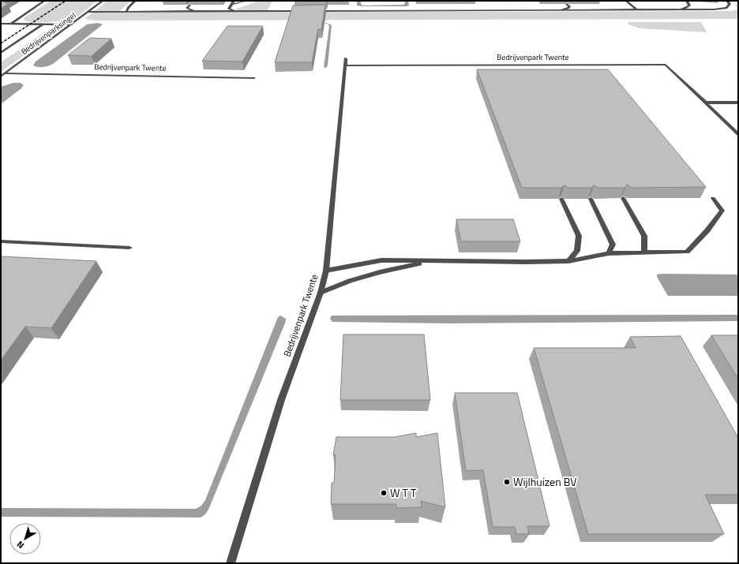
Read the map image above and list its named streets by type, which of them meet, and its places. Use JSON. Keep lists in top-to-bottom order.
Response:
{
  "streets": {
    "street": ["Bedrijvenparksingel", "Bedrijvenpark Twente"]
  },
  "crossings": [
    ["Bedrijvenparksingel", "Bedrijvenpark Twente"]
  ],
  "places": ["Wijlhuizen BV", "W T T"],
  "north": "bottom left"
}
